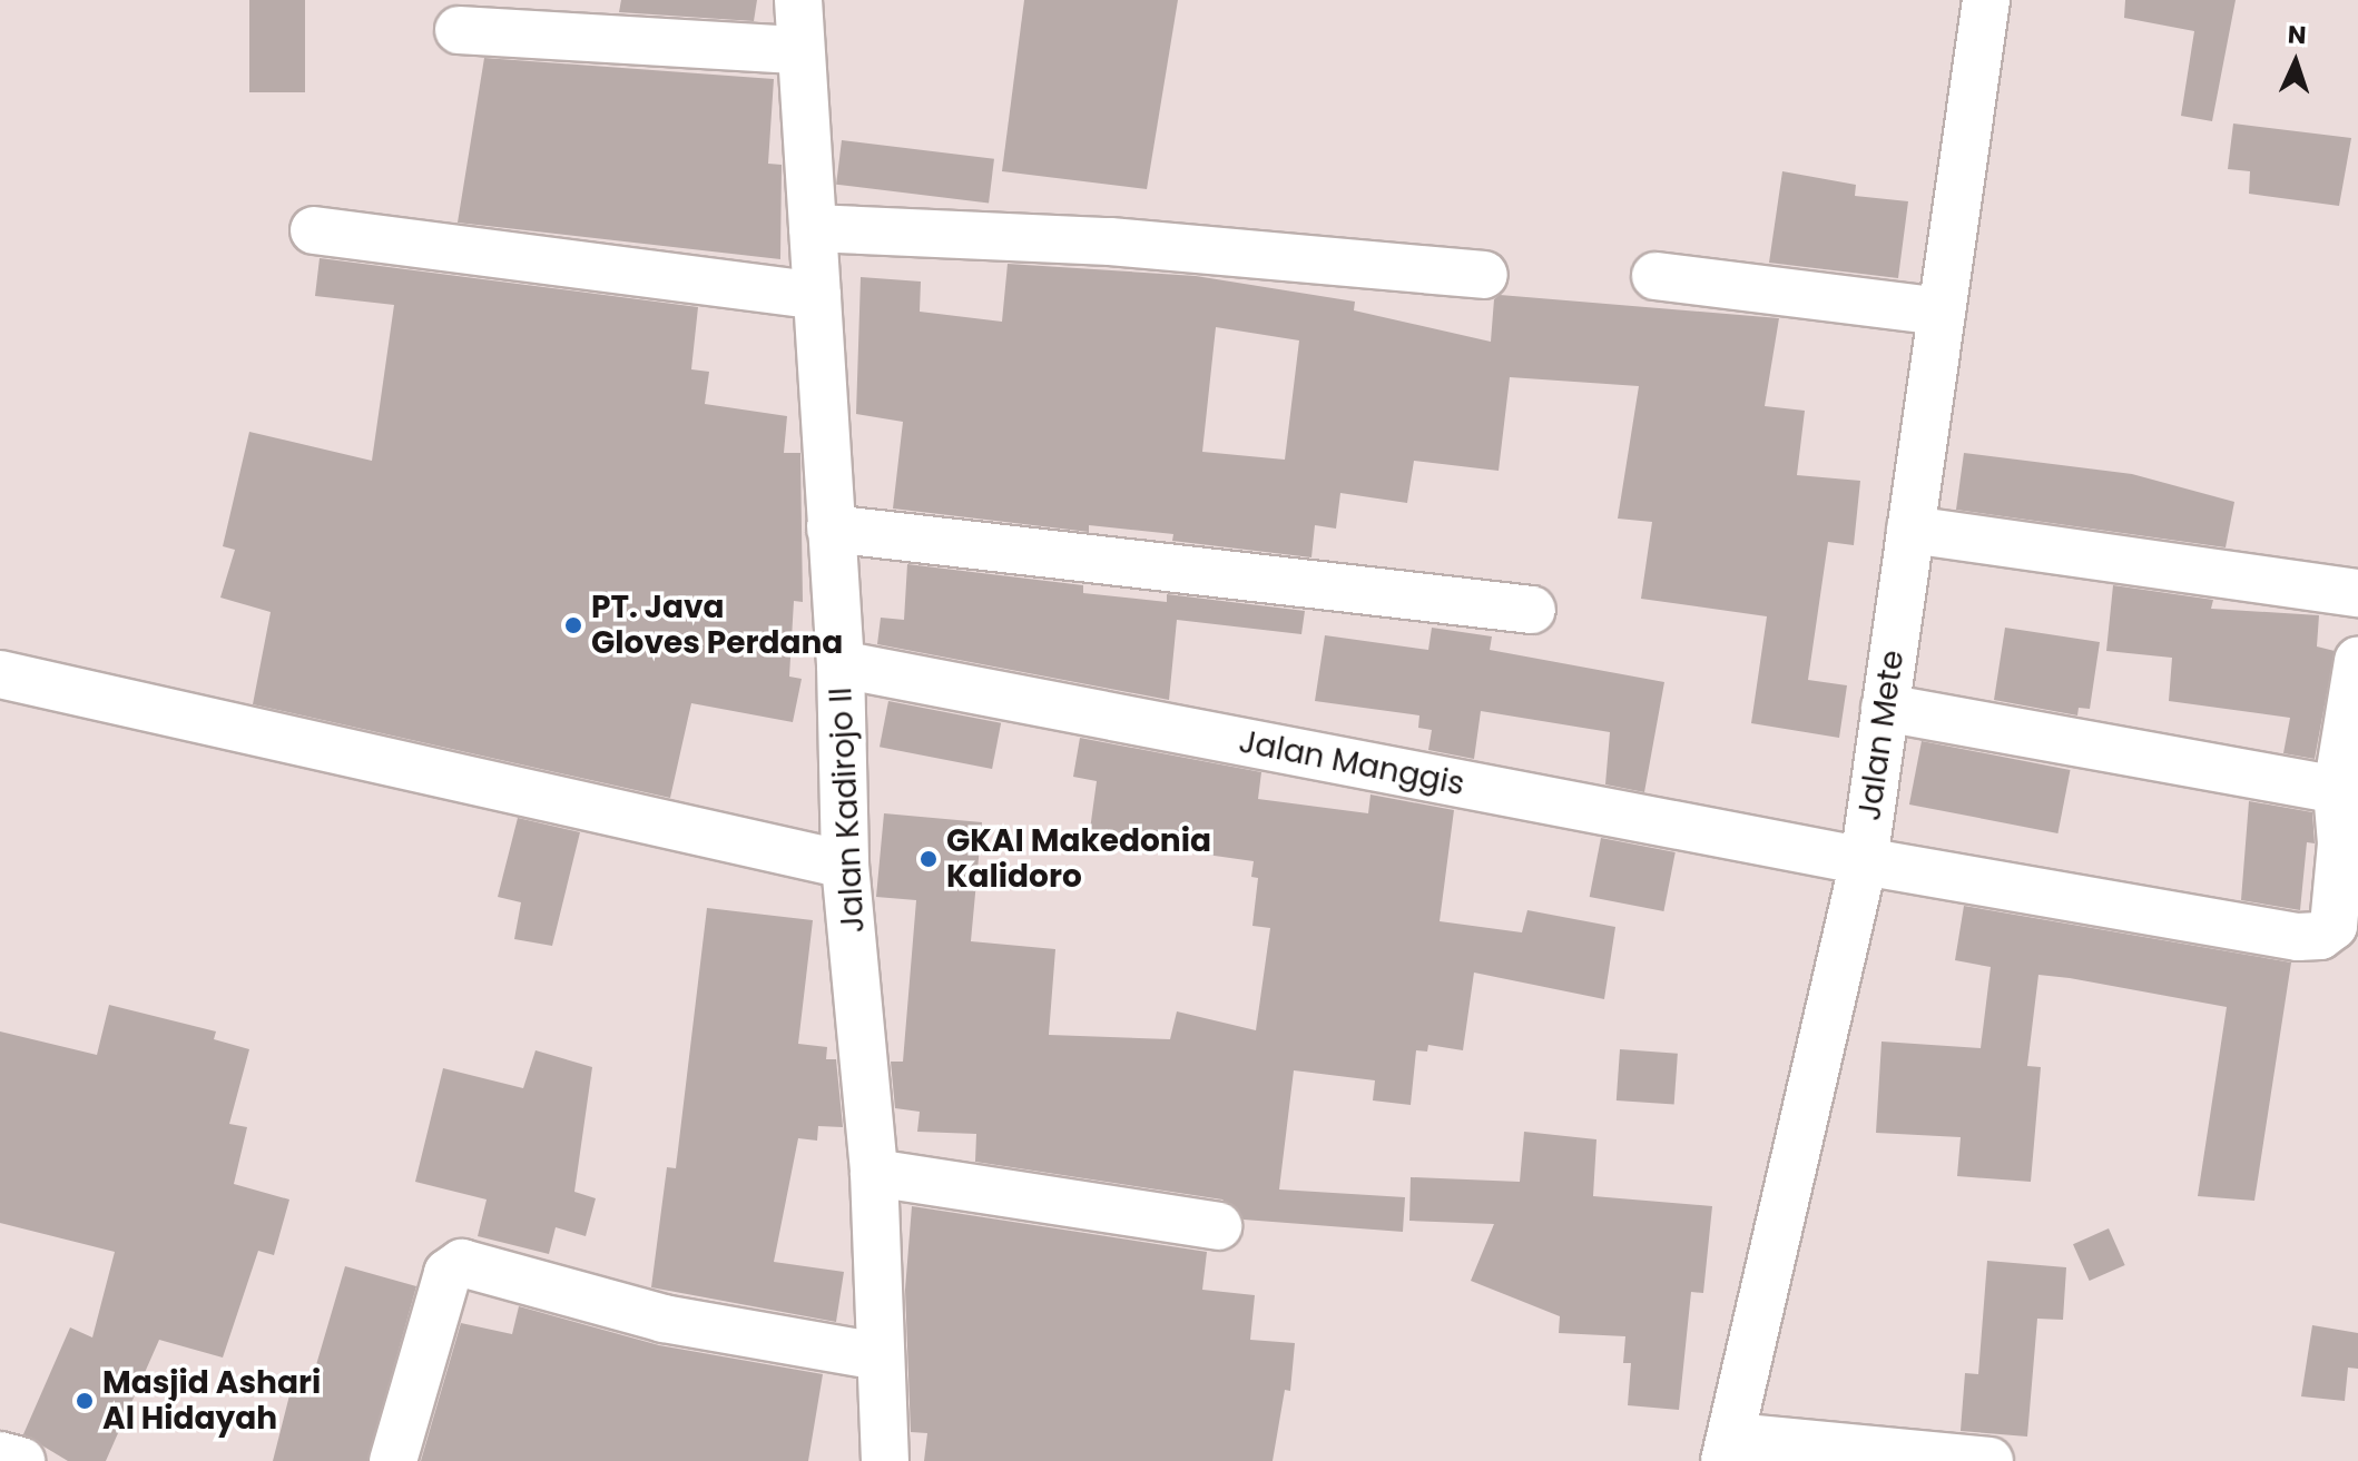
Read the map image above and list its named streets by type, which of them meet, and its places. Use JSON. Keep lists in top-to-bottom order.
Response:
{
  "streets": {
    "street": ["Jalan Mete", "Jalan Manggis", "Jalan Kadirojo II"]
  },
  "crossings": [
    ["Jalan Mete", "Jalan Manggis"],
    ["Jalan Manggis", "Jalan Kadirojo II"]
  ],
  "places": ["PT. Java Gloves Perdana", "GKAI Makedonia Kalidoro", "Masjid Ashari Al Hidayah"],
  "north": "top"
}
